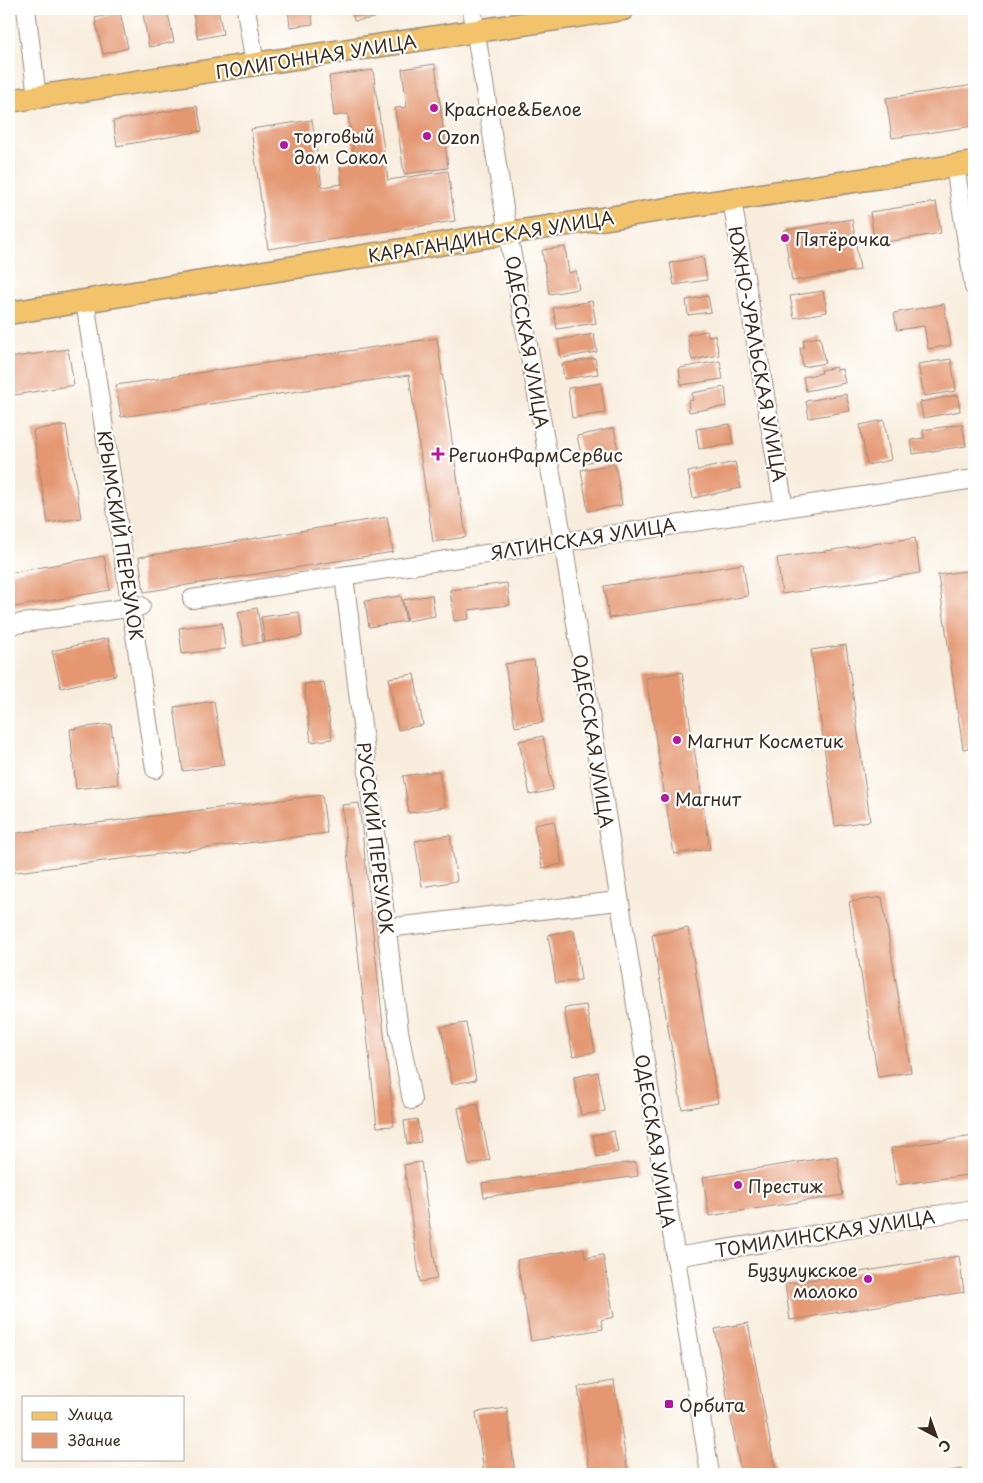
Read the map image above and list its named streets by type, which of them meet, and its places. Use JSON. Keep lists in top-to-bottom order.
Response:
{
  "streets": {
    "main road": ["ПОЛИГОННАЯ УЛИЦА", "КАРАГАНДИНСКАЯ УЛИЦА"],
    "street": [
      "ОДЕССКАЯ УЛИЦА",
      "ЮЖНО-УРАЛЬСКАЯ УЛИЦА",
      "КРЫМСКИЙ ПЕРЕУЛОК",
      "ЯЛТИНСКАЯ УЛИЦА",
      "РУССКИЙ ПЕРЕУЛОК",
      "ТОМИЛИНСКАЯ УЛИЦА"
    ]
  },
  "crossings": [
    ["ПОЛИГОННАЯ УЛИЦА", "ОДЕССКАЯ УЛИЦА"],
    ["КАРАГАНДИНСКАЯ УЛИЦА", "ОДЕССКАЯ УЛИЦА"],
    ["КАРАГАНДИНСКАЯ УЛИЦА", "ЮЖНО-УРАЛЬСКАЯ УЛИЦА"],
    ["КАРАГАНДИНСКАЯ УЛИЦА", "КРЫМСКИЙ ПЕРЕУЛОК"],
    ["ОДЕССКАЯ УЛИЦА", "ЯЛТИНСКАЯ УЛИЦА"],
    ["ОДЕССКАЯ УЛИЦА", "ТОМИЛИНСКАЯ УЛИЦА"],
    ["ЮЖНО-УРАЛЬСКАЯ УЛИЦА", "ЯЛТИНСКАЯ УЛИЦА"],
    ["ЯЛТИНСКАЯ УЛИЦА", "РУССКИЙ ПЕРЕУЛОК"]
  ],
  "places": {
    "other": [
      "Красное&Белое",
      "Ozon",
      "торговый дом Сокол",
      "Пятёрочка",
      "Магнит Косметик",
      "Магнит",
      "Престиж",
      "Бузулукское молоко"
    ],
    "health": ["РегионФармСервис"],
    "transit": ["Орбита"]
  },
  "legend": ["Улица", "Здание"],
  "north": "bottom right"
}
